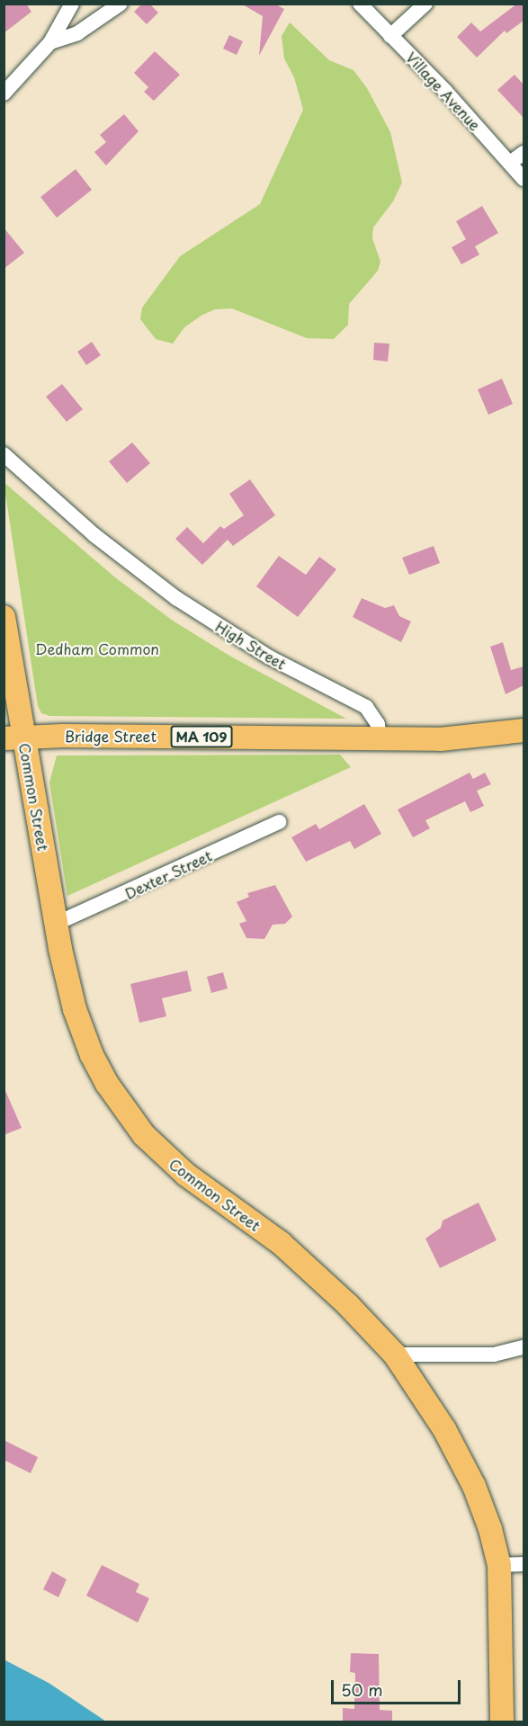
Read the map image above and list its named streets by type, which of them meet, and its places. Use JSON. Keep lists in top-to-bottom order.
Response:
{
  "streets": {
    "main road": ["Bridge Street", "MA 109", "Common Street"],
    "street": ["Village Avenue", "High Street", "Dexter Street"]
  },
  "crossings": [
    ["High Street", "Bridge Street"],
    ["High Street", "MA 109"],
    ["Bridge Street", "MA 109"],
    ["Bridge Street", "Common Street"],
    ["Common Street", "Dexter Street"]
  ],
  "parks": ["Dedham Common"],
  "scale_bar": "50 m"
}
